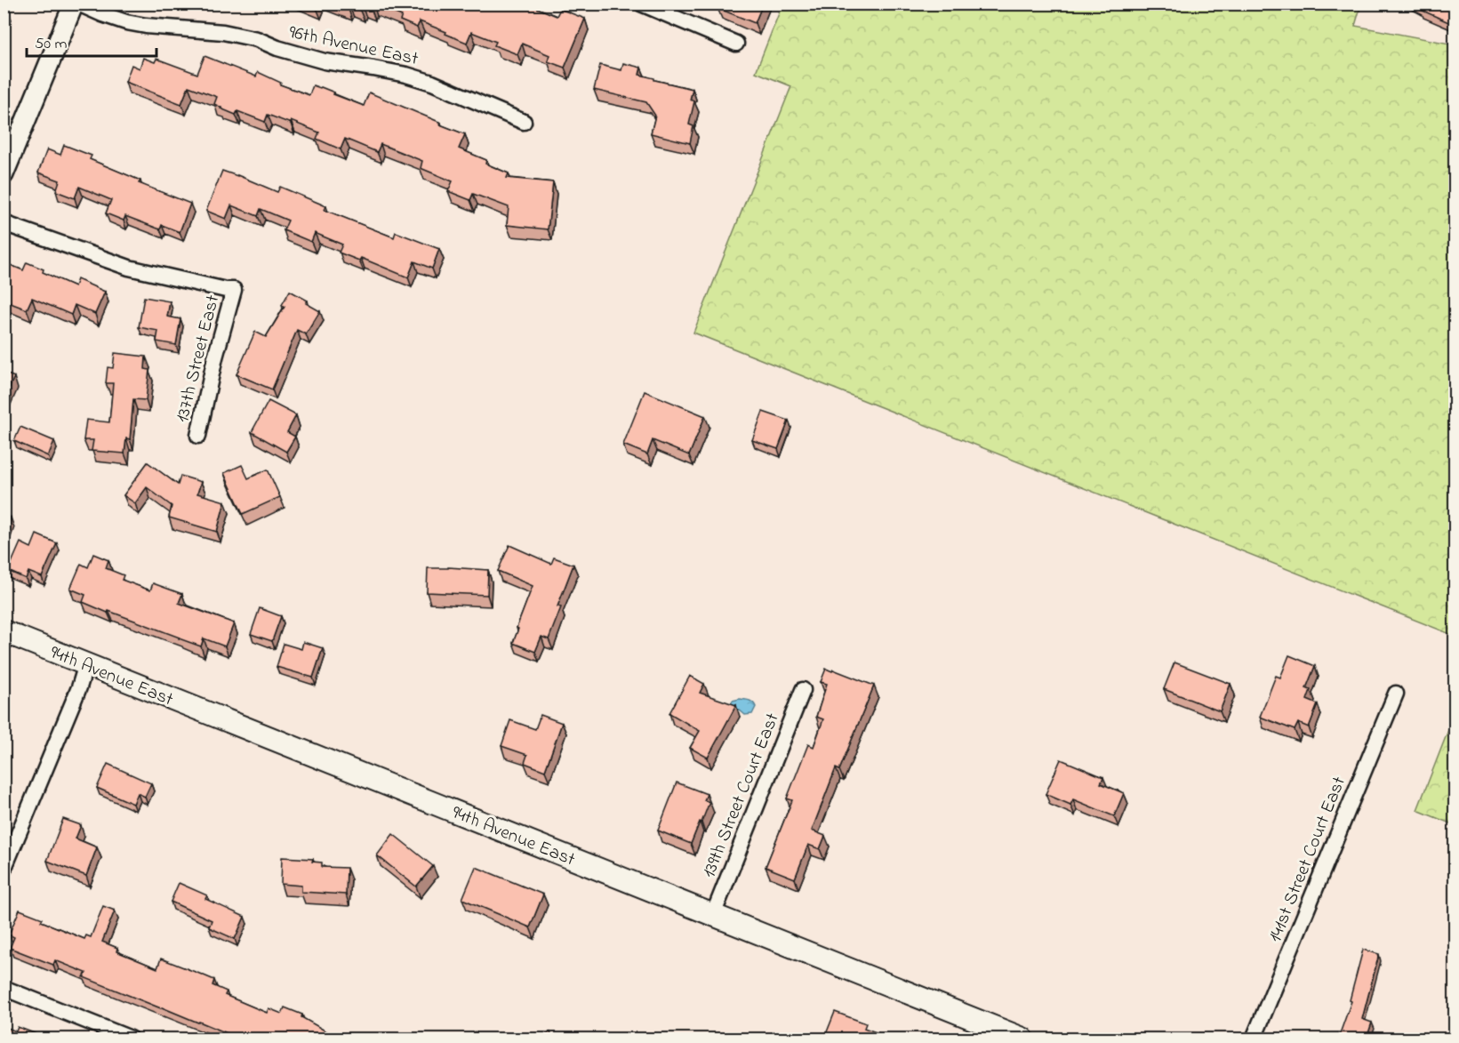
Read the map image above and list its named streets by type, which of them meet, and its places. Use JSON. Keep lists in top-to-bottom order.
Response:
{
  "streets": {
    "main road": ["94th Avenue East"],
    "street": [
      "96th Avenue East",
      "137th Street East",
      "139th Street Court East",
      "141st Street Court East"
    ]
  },
  "crossings": [
    ["94th Avenue East", "139th Street Court East"]
  ],
  "scale_bar": "50 m"
}
